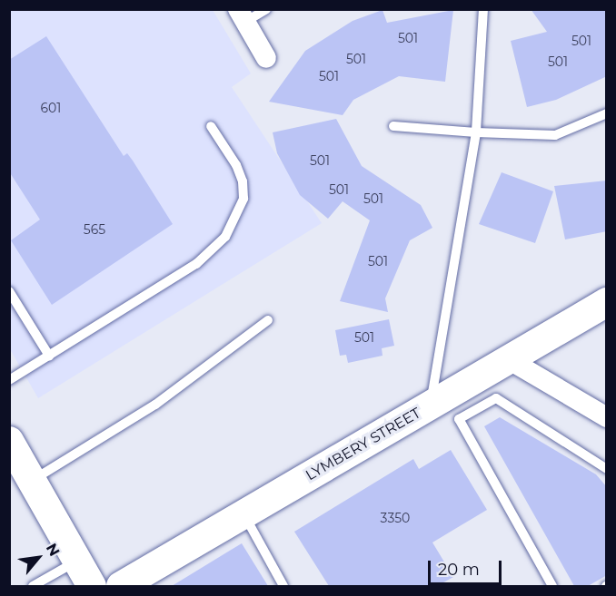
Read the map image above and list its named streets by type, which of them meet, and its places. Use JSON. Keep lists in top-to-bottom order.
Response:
{
  "streets": {
    "street": ["LYMBERY STREET"]
  },
  "house_numbers": [
    "501",
    "501",
    "501",
    "501",
    "501",
    "601",
    "501",
    "501",
    "501",
    "565",
    "501",
    "501",
    "3350"
  ],
  "scale_bar": "20 m",
  "north": "top right"
}
